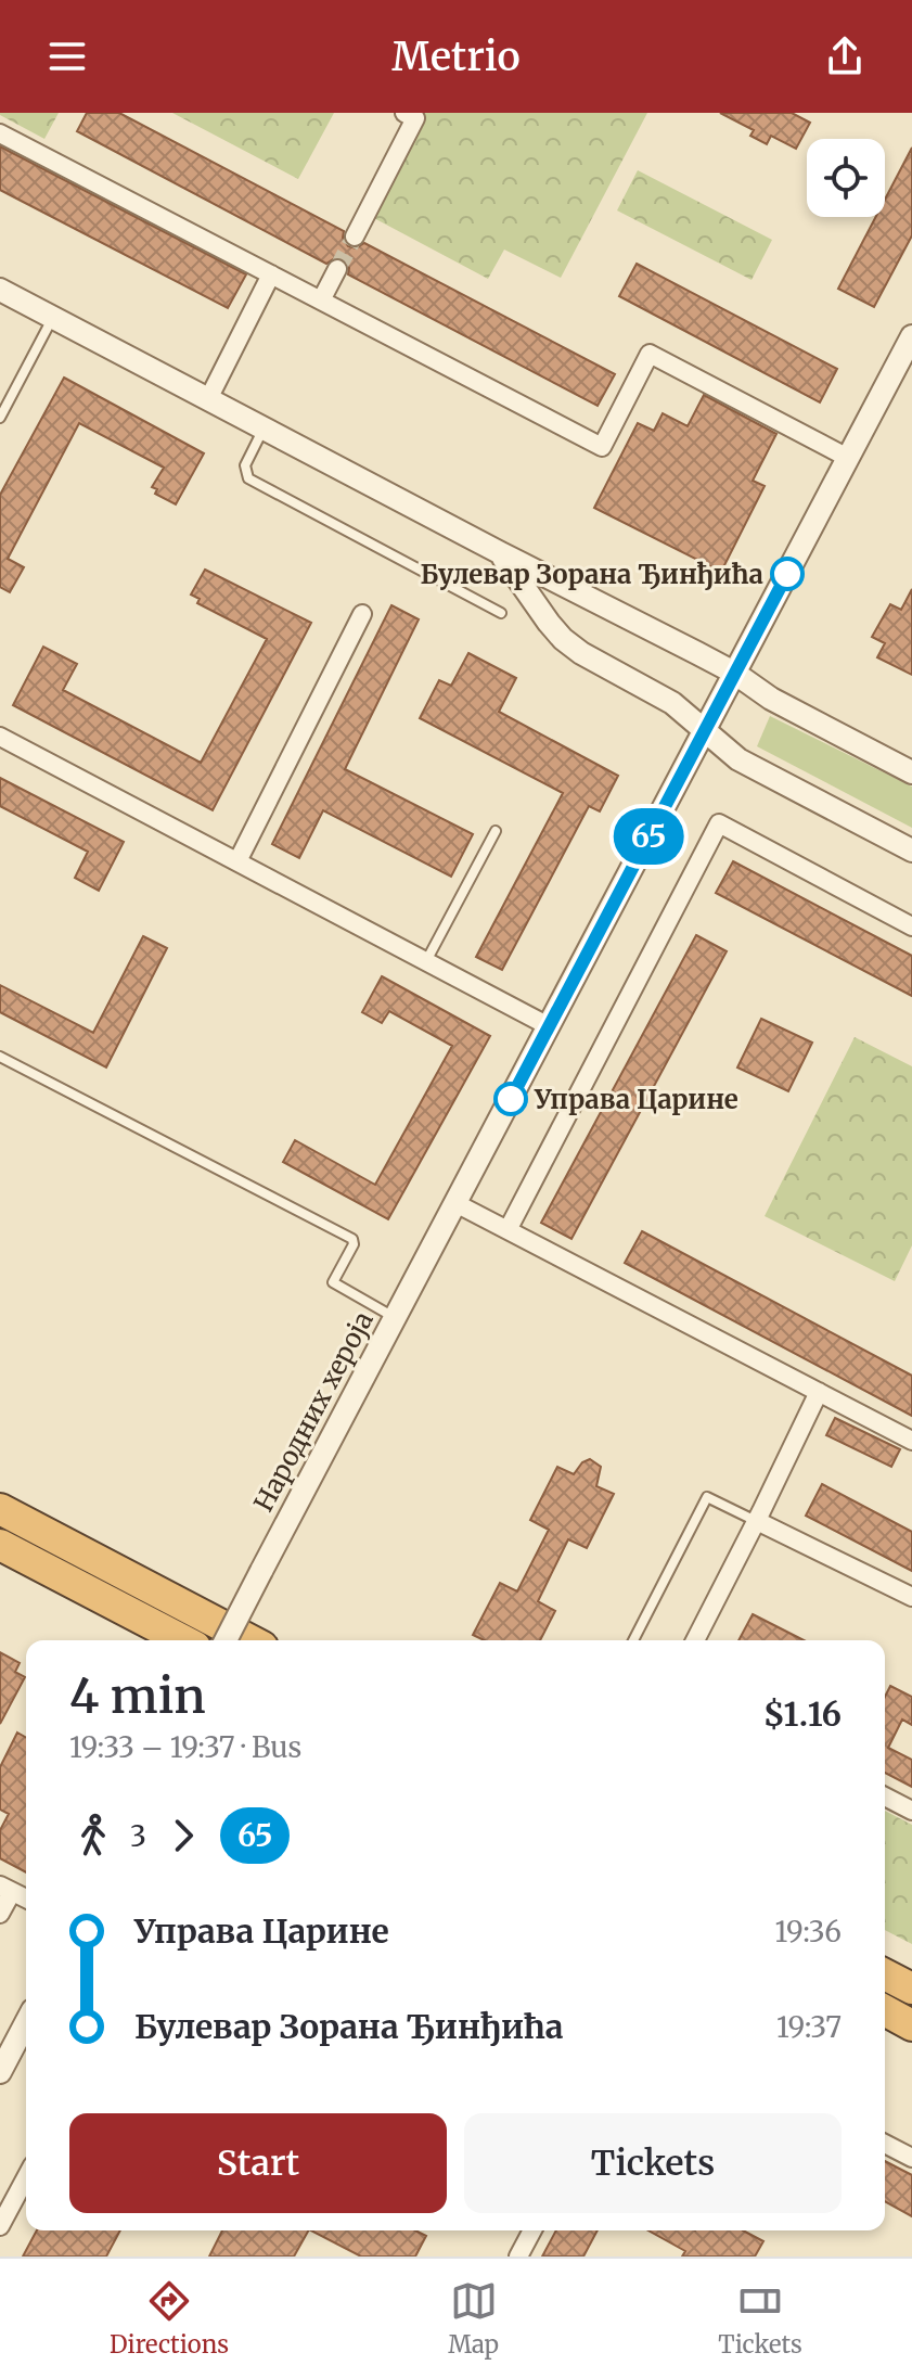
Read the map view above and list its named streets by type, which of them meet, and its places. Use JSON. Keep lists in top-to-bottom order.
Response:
{
  "streets": {
    "street": ["Народних хероја"]
  },
  "places": ["Булевар Зорана Ђинђића", "Управа Царине"],
  "lines": ["bus line 65"],
  "page": {
    "header": "Metrio",
    "on_map": "65",
    "heading": ["4 min", "19:33 – 19:37 · Bus", "$1.16"],
    "legs": ["3", "65"],
    "list": [
      {
        "name": "Управа Царине",
        "value": "19:36"
      },
      {
        "name": "Булевар Зорана Ђинђића",
        "value": "19:37"
      }
    ],
    "buttons": ["Start", "Tickets"],
    "tabs": ["Directions", "Map", "Tickets"]
  }
}
